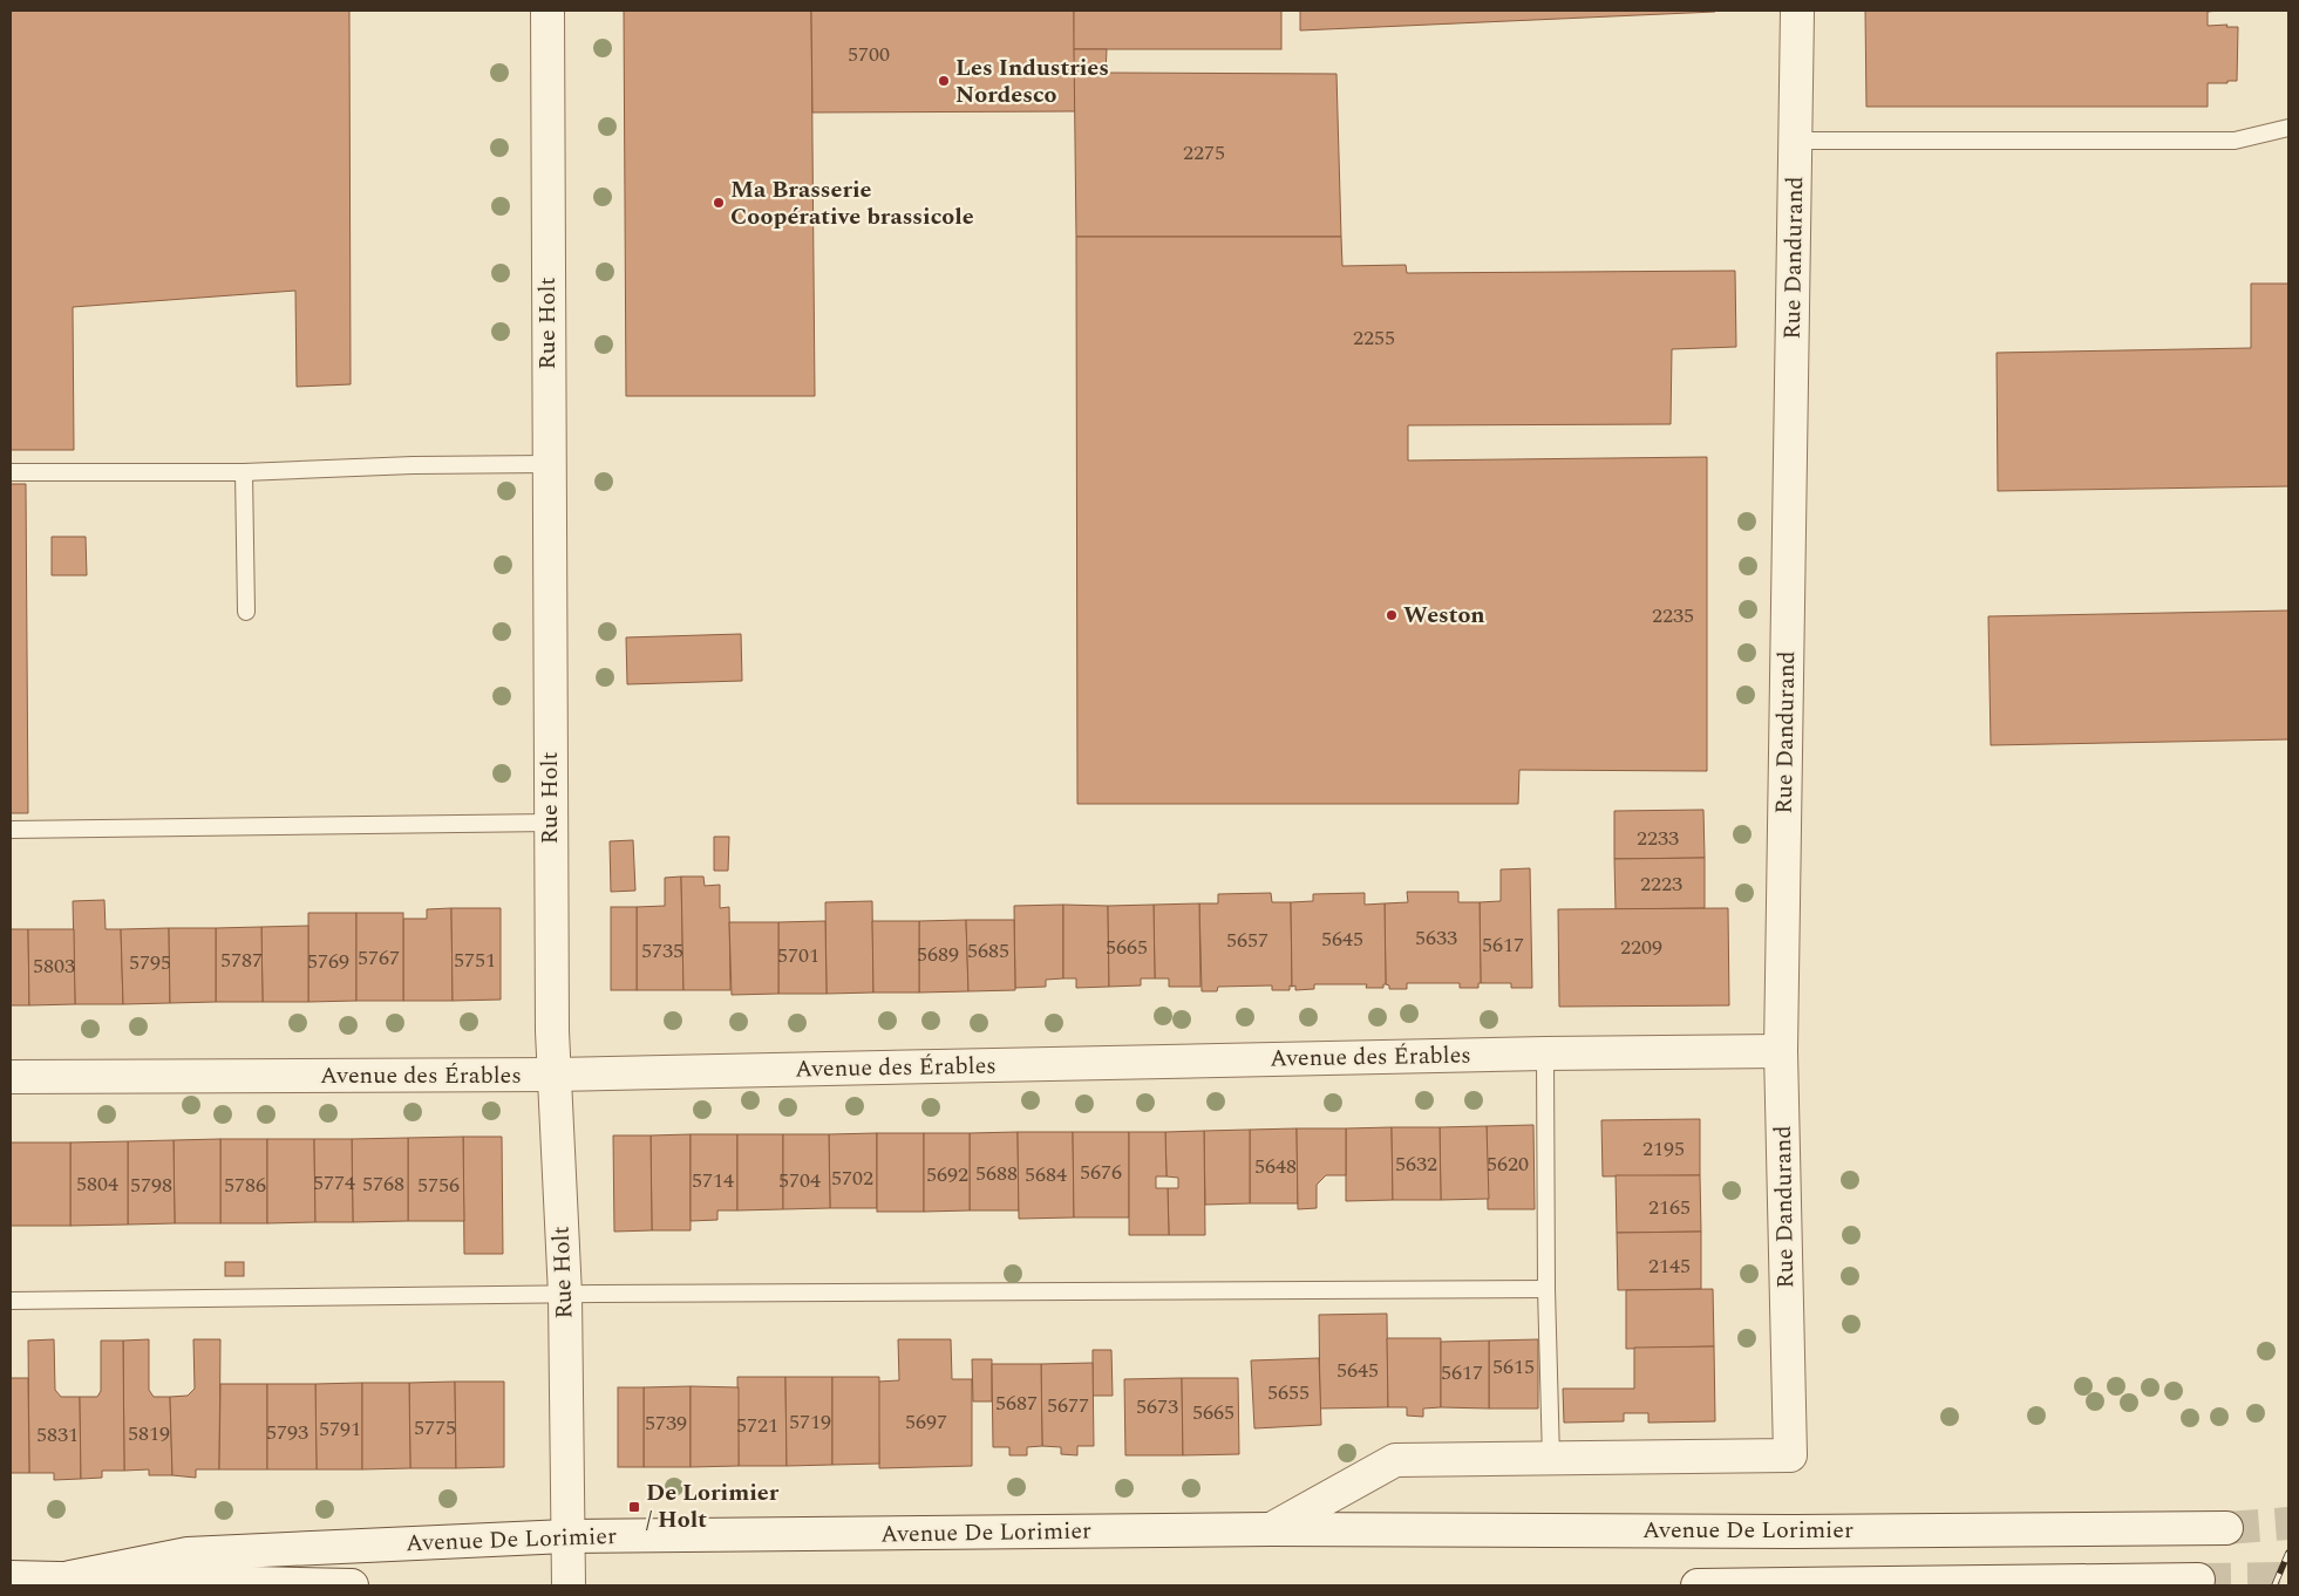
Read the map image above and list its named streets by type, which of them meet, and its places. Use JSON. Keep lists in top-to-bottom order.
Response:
{
  "streets": {
    "street": [
      "Rue Dandurand",
      "Rue Holt",
      "Avenue des Érables",
      "Avenue De Lorimier"
    ]
  },
  "crossings": [
    ["Rue Dandurand", "Avenue des Érables"],
    ["Rue Dandurand", "Avenue De Lorimier"],
    ["Rue Holt", "Avenue des Érables"],
    ["Rue Holt", "Avenue De Lorimier"]
  ],
  "places": {
    "other": ["Les Industries Nordesco", "Ma Brasserie Coopérative brassicole", "Weston"],
    "transit": ["De Lorimier / Holt"]
  },
  "house_numbers": [
    "5700",
    "2275",
    "2255",
    "2235",
    "2233",
    "2223",
    "5633",
    "5645",
    "5657",
    "5617",
    "5665",
    "2209",
    "5735",
    "5685",
    "5689",
    "5701",
    "5767",
    "5787",
    "5751",
    "5769",
    "5795",
    "5803",
    "2195",
    "5632",
    "5620",
    "5648",
    "5676",
    "5688",
    "5692",
    "5684",
    "5702",
    "5714",
    "5704",
    "5774",
    "5804",
    "5768",
    "5798",
    "5786",
    "5756",
    "2165",
    "2145",
    "5615",
    "5645",
    "5617",
    "5655",
    "5687",
    "5677",
    "5673",
    "5665",
    "5719",
    "5697",
    "5739",
    "5721",
    "5775",
    "5791",
    "5793",
    "5819",
    "5831"
  ]
}
